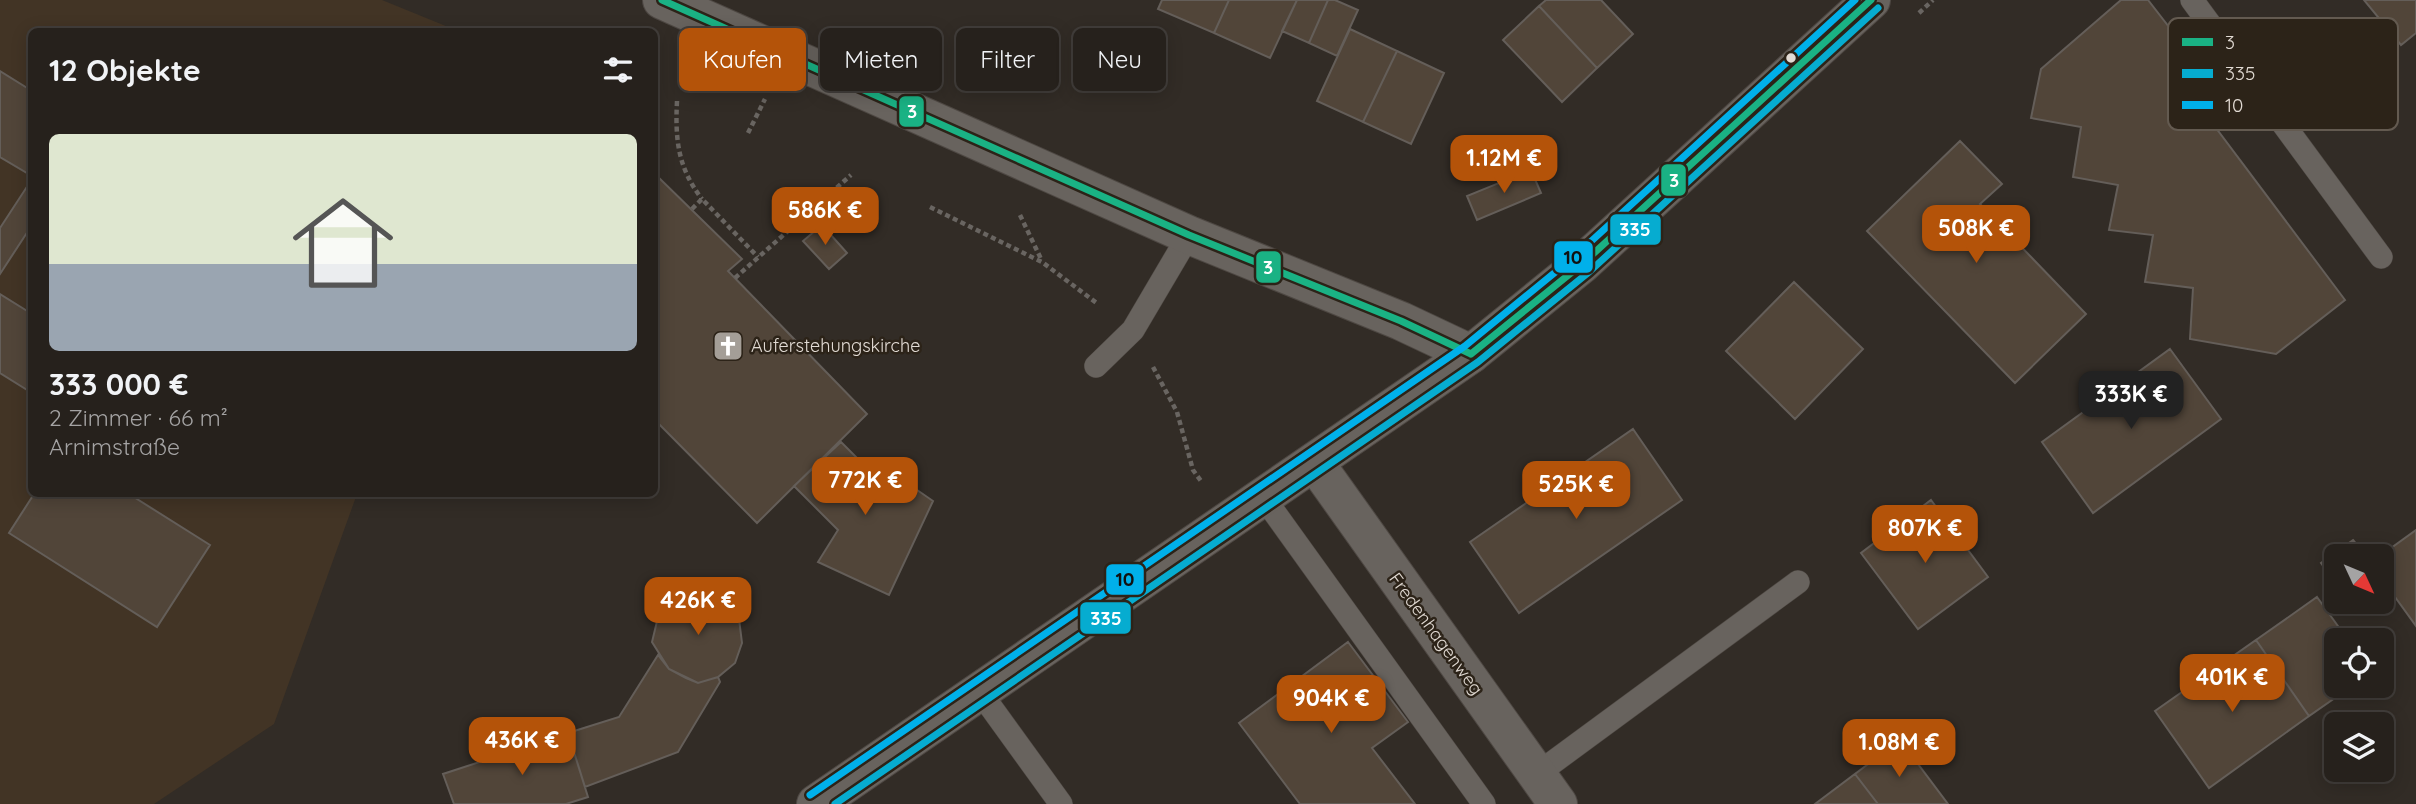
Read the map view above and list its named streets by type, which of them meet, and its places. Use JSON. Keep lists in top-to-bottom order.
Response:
{
  "streets": {
    "main road": ["Fredenhagenweg"]
  },
  "places": {
    "church": ["Auferstehungskirche"]
  },
  "lines": ["transit line 3", "transit line 10", "transit line 335"],
  "legend": ["3", "335", "10"],
  "north": "bottom right",
  "page": {
    "chip": [
      "Kaufen",
      "Mieten",
      "Filter",
      "Neu"
    ],
    "heading": "12 Objekte",
    "list": [
      {
        "name": "333 000 €",
        "note": "2 Zimmer · 66 m² · Arnimstraße"
      }
    ],
    "price": [
      "1.12M €",
      "586K €",
      "508K €",
      "333K €",
      "772K €",
      "525K €",
      "807K €",
      "426K €",
      "401K €",
      "904K €",
      "436K €",
      "1.08M €"
    ]
  }
}
